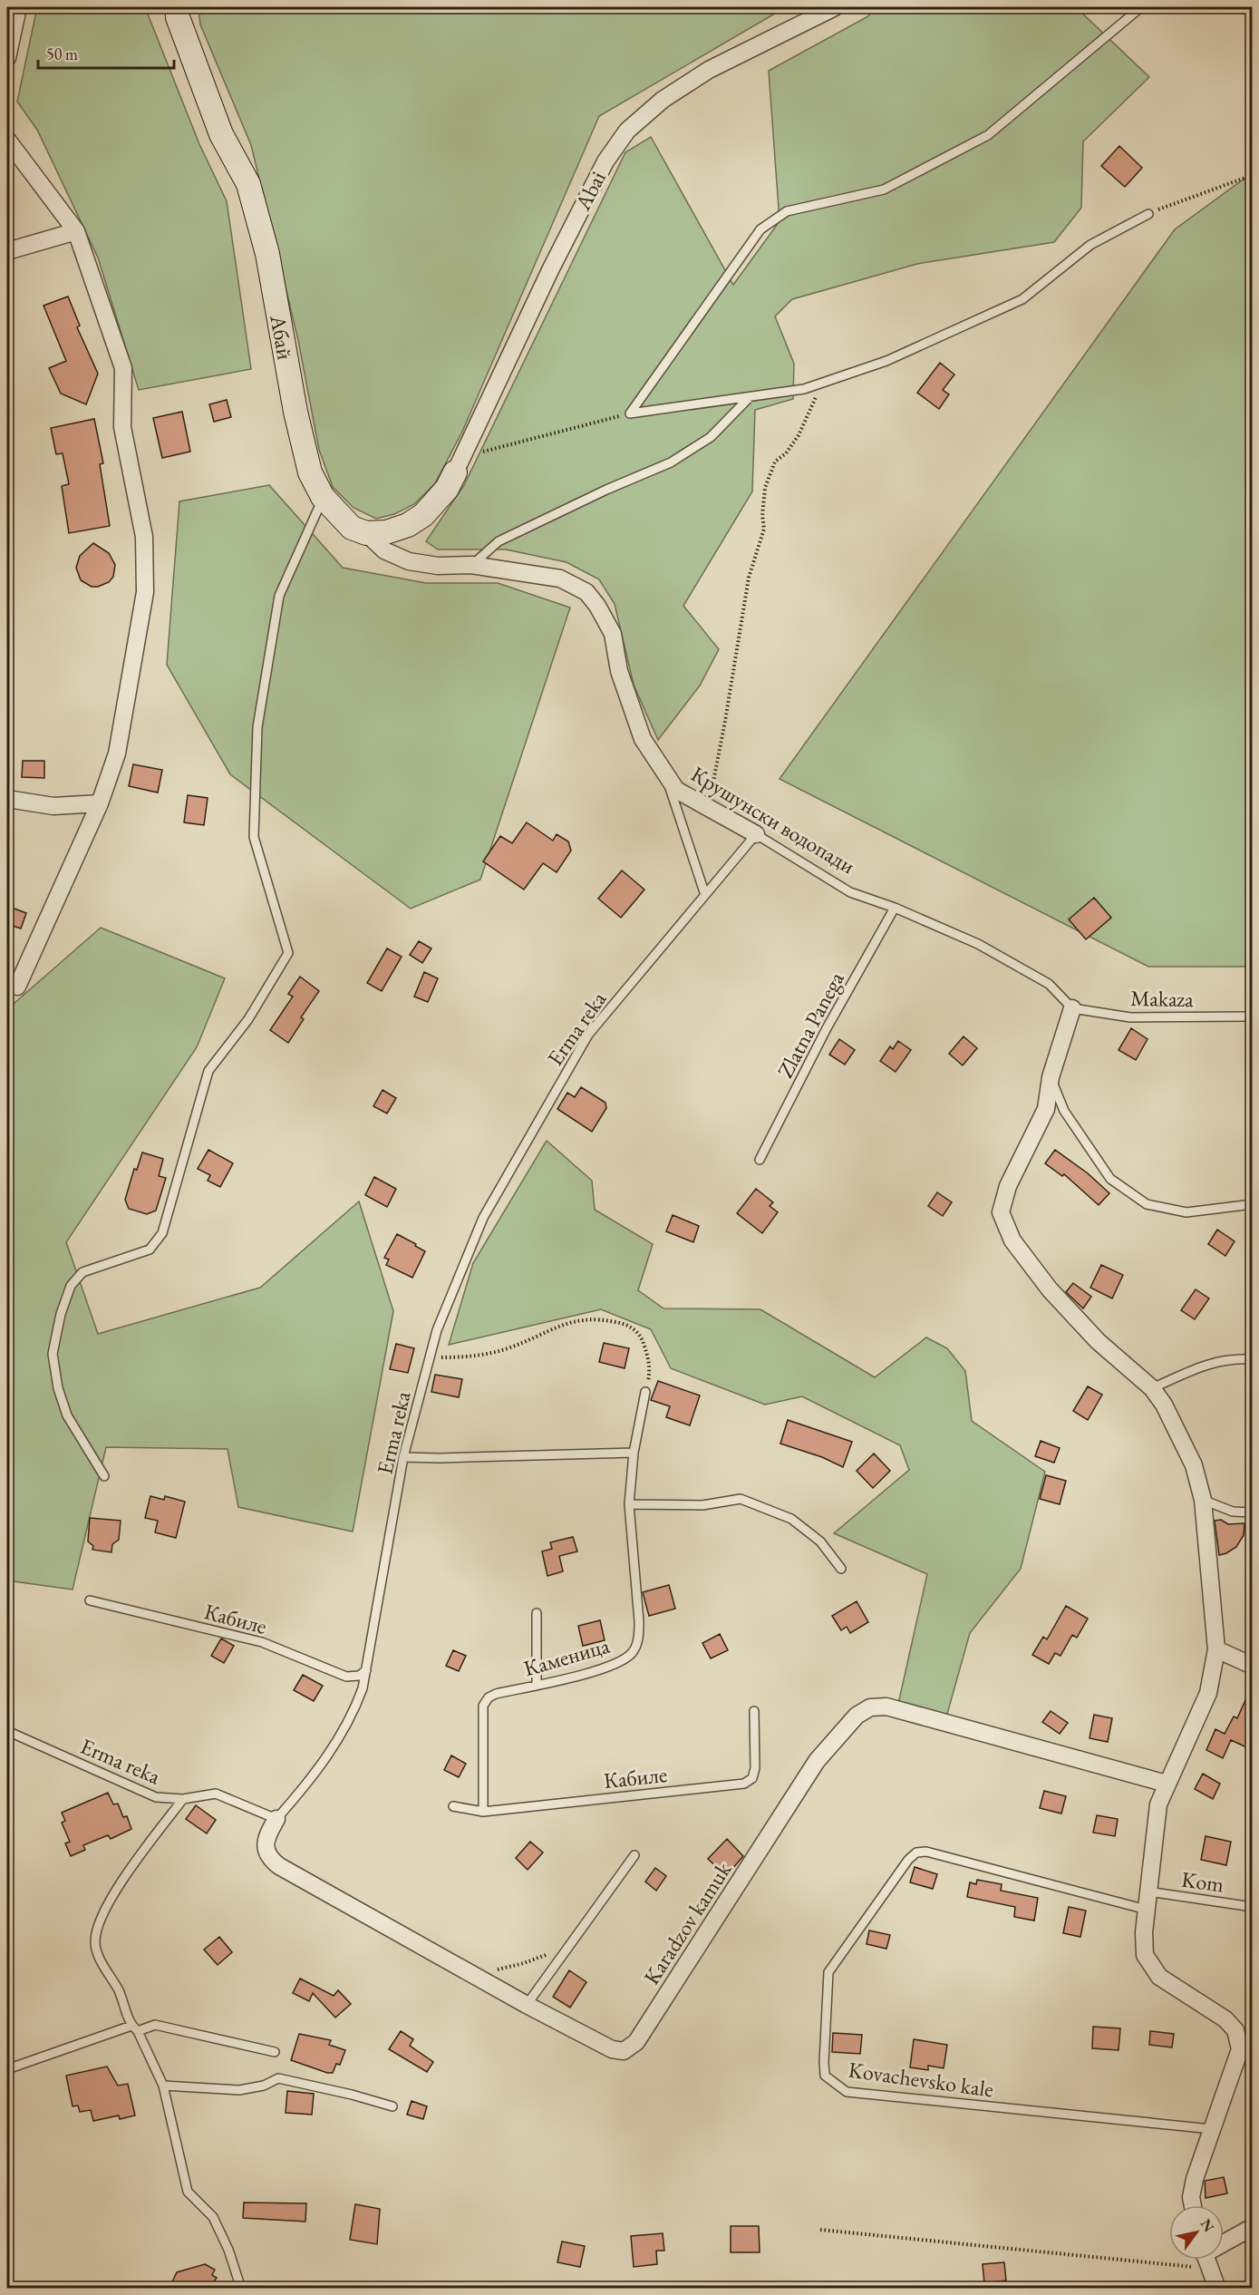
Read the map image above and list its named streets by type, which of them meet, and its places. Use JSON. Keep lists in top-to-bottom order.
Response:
{
  "streets": {
    "street": [
      "Abai",
      "Абай",
      "Крушунски водопади",
      "Karadzov kamuk"
    ],
    "lane": [
      "Makaza",
      "Zlatna Panega",
      "Erma reka",
      "Кабиле",
      "Каменица",
      "Kom",
      "Kovachevsko kale"
    ]
  },
  "crossings": [
    ["Абай", "Крушунски водопади"],
    ["Крушунски водопади", "Makaza"],
    ["Крушунски водопади", "Zlatna Panega"],
    ["Крушунски водопади", "Erma reka"],
    ["Erma reka", "Кабиле"],
    ["Erma reka", "Karadzov kamuk"],
    ["Кабиле", "Каменица"]
  ],
  "scale_bar": "50 m",
  "north": "top right"
}
